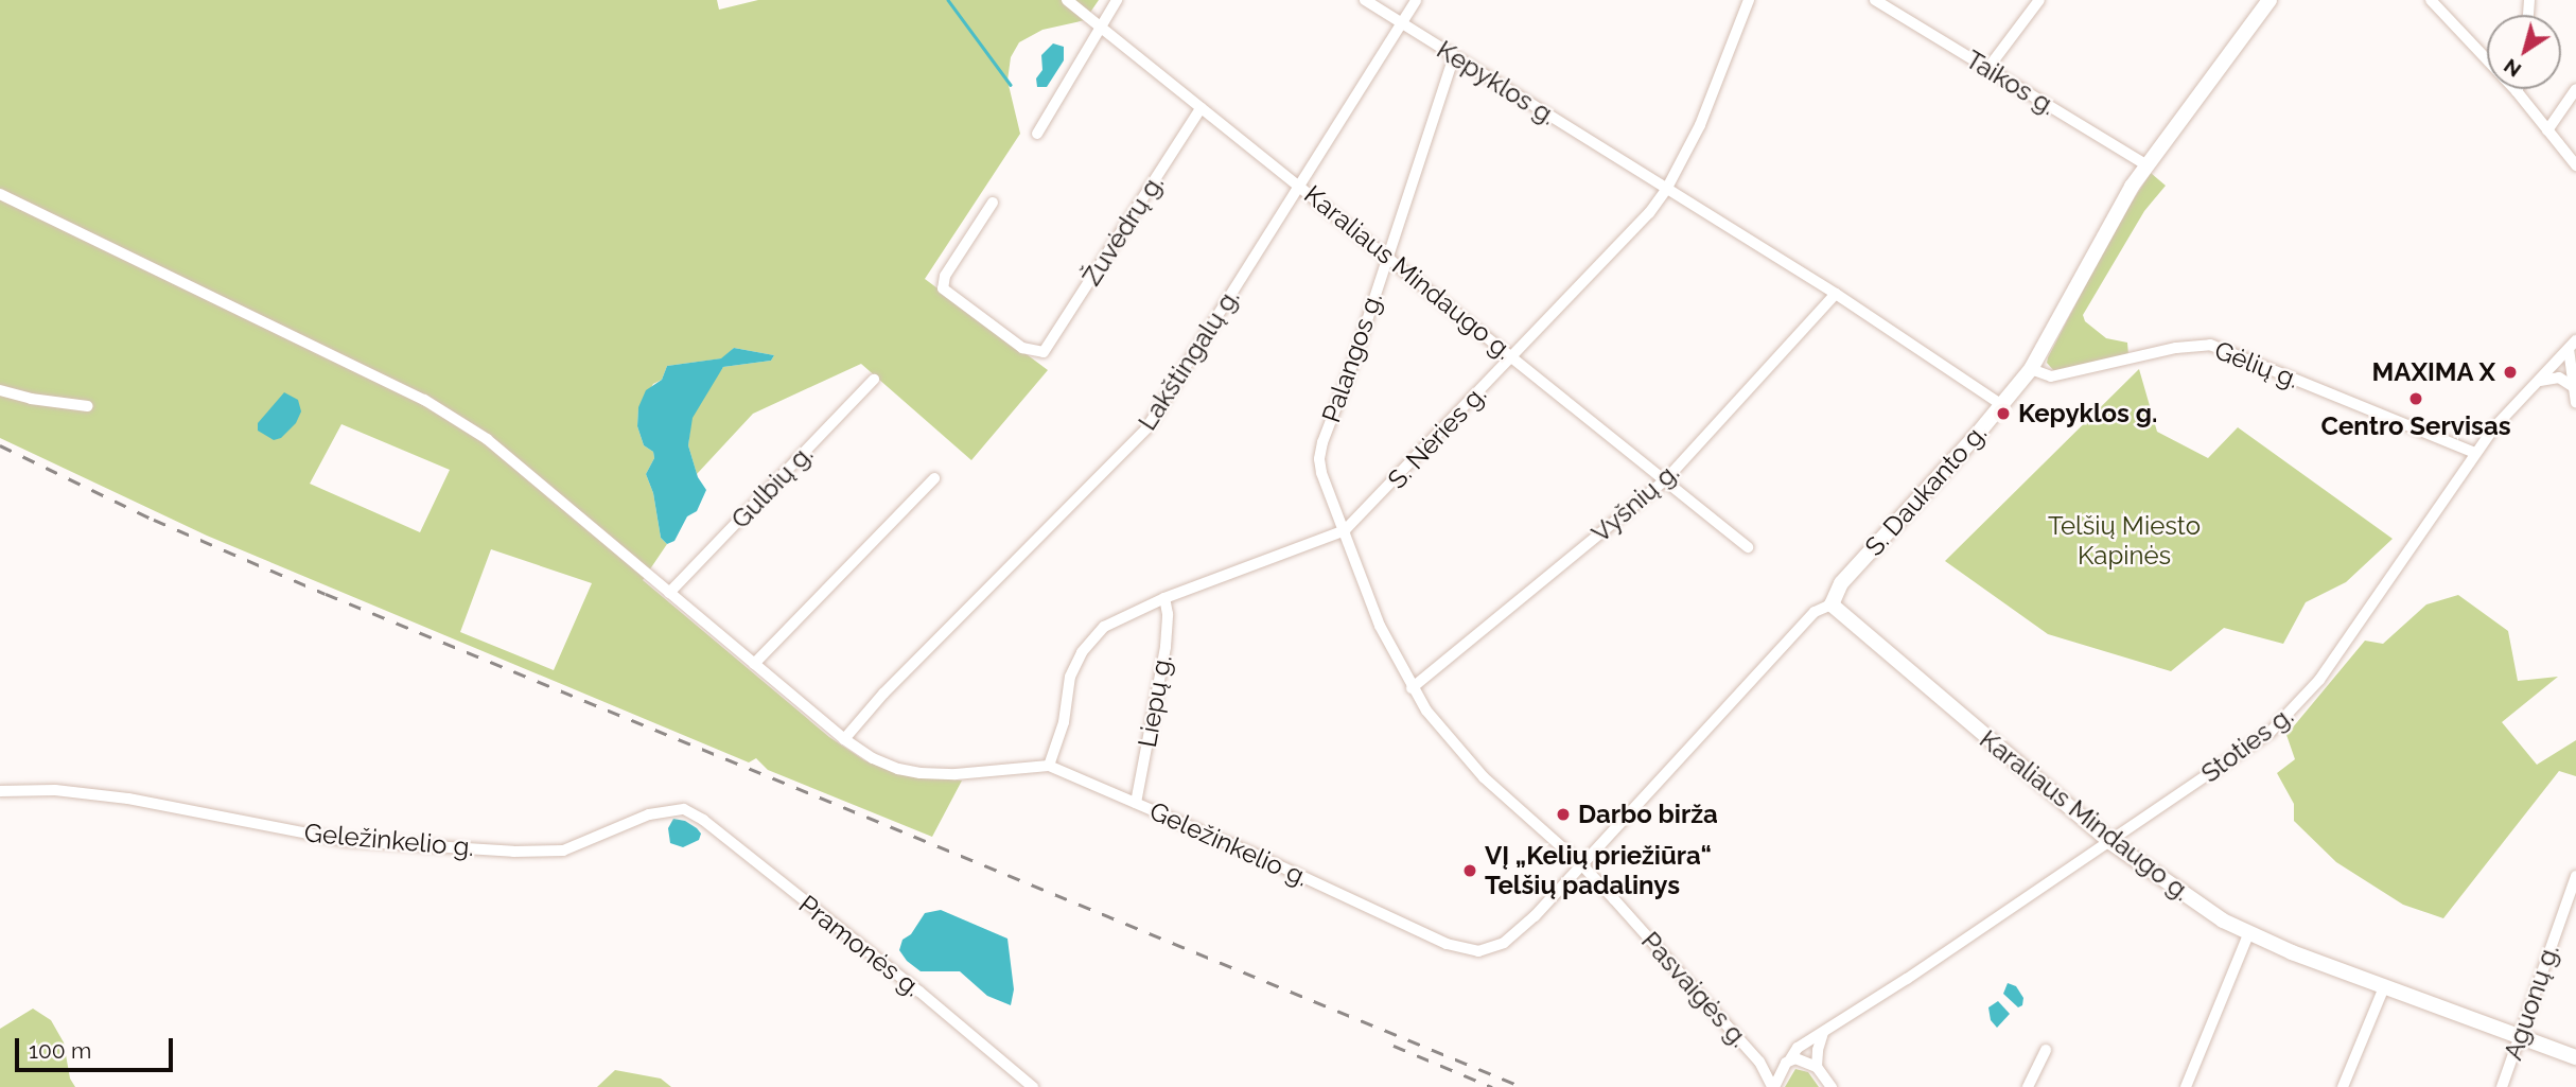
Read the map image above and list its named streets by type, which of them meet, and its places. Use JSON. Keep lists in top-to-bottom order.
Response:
{
  "streets": {
    "main road": ["Karaliaus Mindaugo g.", "S. Daukanto g."],
    "street": [
      "Kepyklos g.",
      "Taikos g.",
      "Žuvėdrų g.",
      "Palangos g.",
      "Lakštingalų g.",
      "Gėlių g.",
      "S. Nėries g.",
      "Gulbių g.",
      "Vyšnių g.",
      "Liepų g.",
      "Stoties g.",
      "Geležinkelio g.",
      "Pramonės g.",
      "Pasvaigės g.",
      "Aguonų g."
    ]
  },
  "crossings": [
    ["Kepyklos g.", "Palangos g."],
    ["Kepyklos g.", "Lakštingalų g."],
    ["Kepyklos g.", "S. Nėries g."],
    ["Kepyklos g.", "S. Daukanto g."],
    ["Kepyklos g.", "Vyšnių g."],
    ["Taikos g.", "S. Daukanto g."],
    ["Žuvėdrų g.", "Karaliaus Mindaugo g."],
    ["Karaliaus Mindaugo g.", "Palangos g."],
    ["Karaliaus Mindaugo g.", "Lakštingalų g."],
    ["Karaliaus Mindaugo g.", "S. Nėries g."],
    ["Karaliaus Mindaugo g.", "S. Daukanto g."],
    ["Karaliaus Mindaugo g.", "Vyšnių g."],
    ["Karaliaus Mindaugo g.", "Stoties g."],
    ["Karaliaus Mindaugo g.", "Aguonų g."],
    ["Palangos g.", "S. Nėries g."],
    ["Palangos g.", "Pasvaigės g."],
    ["Lakštingalų g.", "Geležinkelio g."],
    ["Gėlių g.", "S. Daukanto g."],
    ["Gėlių g.", "Stoties g."],
    ["S. Nėries g.", "Liepų g."],
    ["S. Nėries g.", "Geležinkelio g."],
    ["S. Nėries g.", "Pasvaigės g."],
    ["Gulbių g.", "Geležinkelio g."],
    ["S. Daukanto g.", "Geležinkelio g."],
    ["S. Daukanto g.", "Pasvaigės g."],
    ["Vyšnių g.", "Pasvaigės g."],
    ["Liepų g.", "Geležinkelio g."],
    ["Stoties g.", "Pasvaigės g."],
    ["Geležinkelio g.", "Pramonės g."],
    ["Geležinkelio g.", "Pasvaigės g."]
  ],
  "parks": ["Telšių Miesto Kapinės"],
  "places": [
    "MAXIMA X",
    "Centro Servisas",
    "Kepyklos g.",
    "Darbo birža",
    "VĮ „Kelių priežiūra“ Telšių padalinys"
  ],
  "scale_bar": "100 m",
  "north": "bottom left"
}
